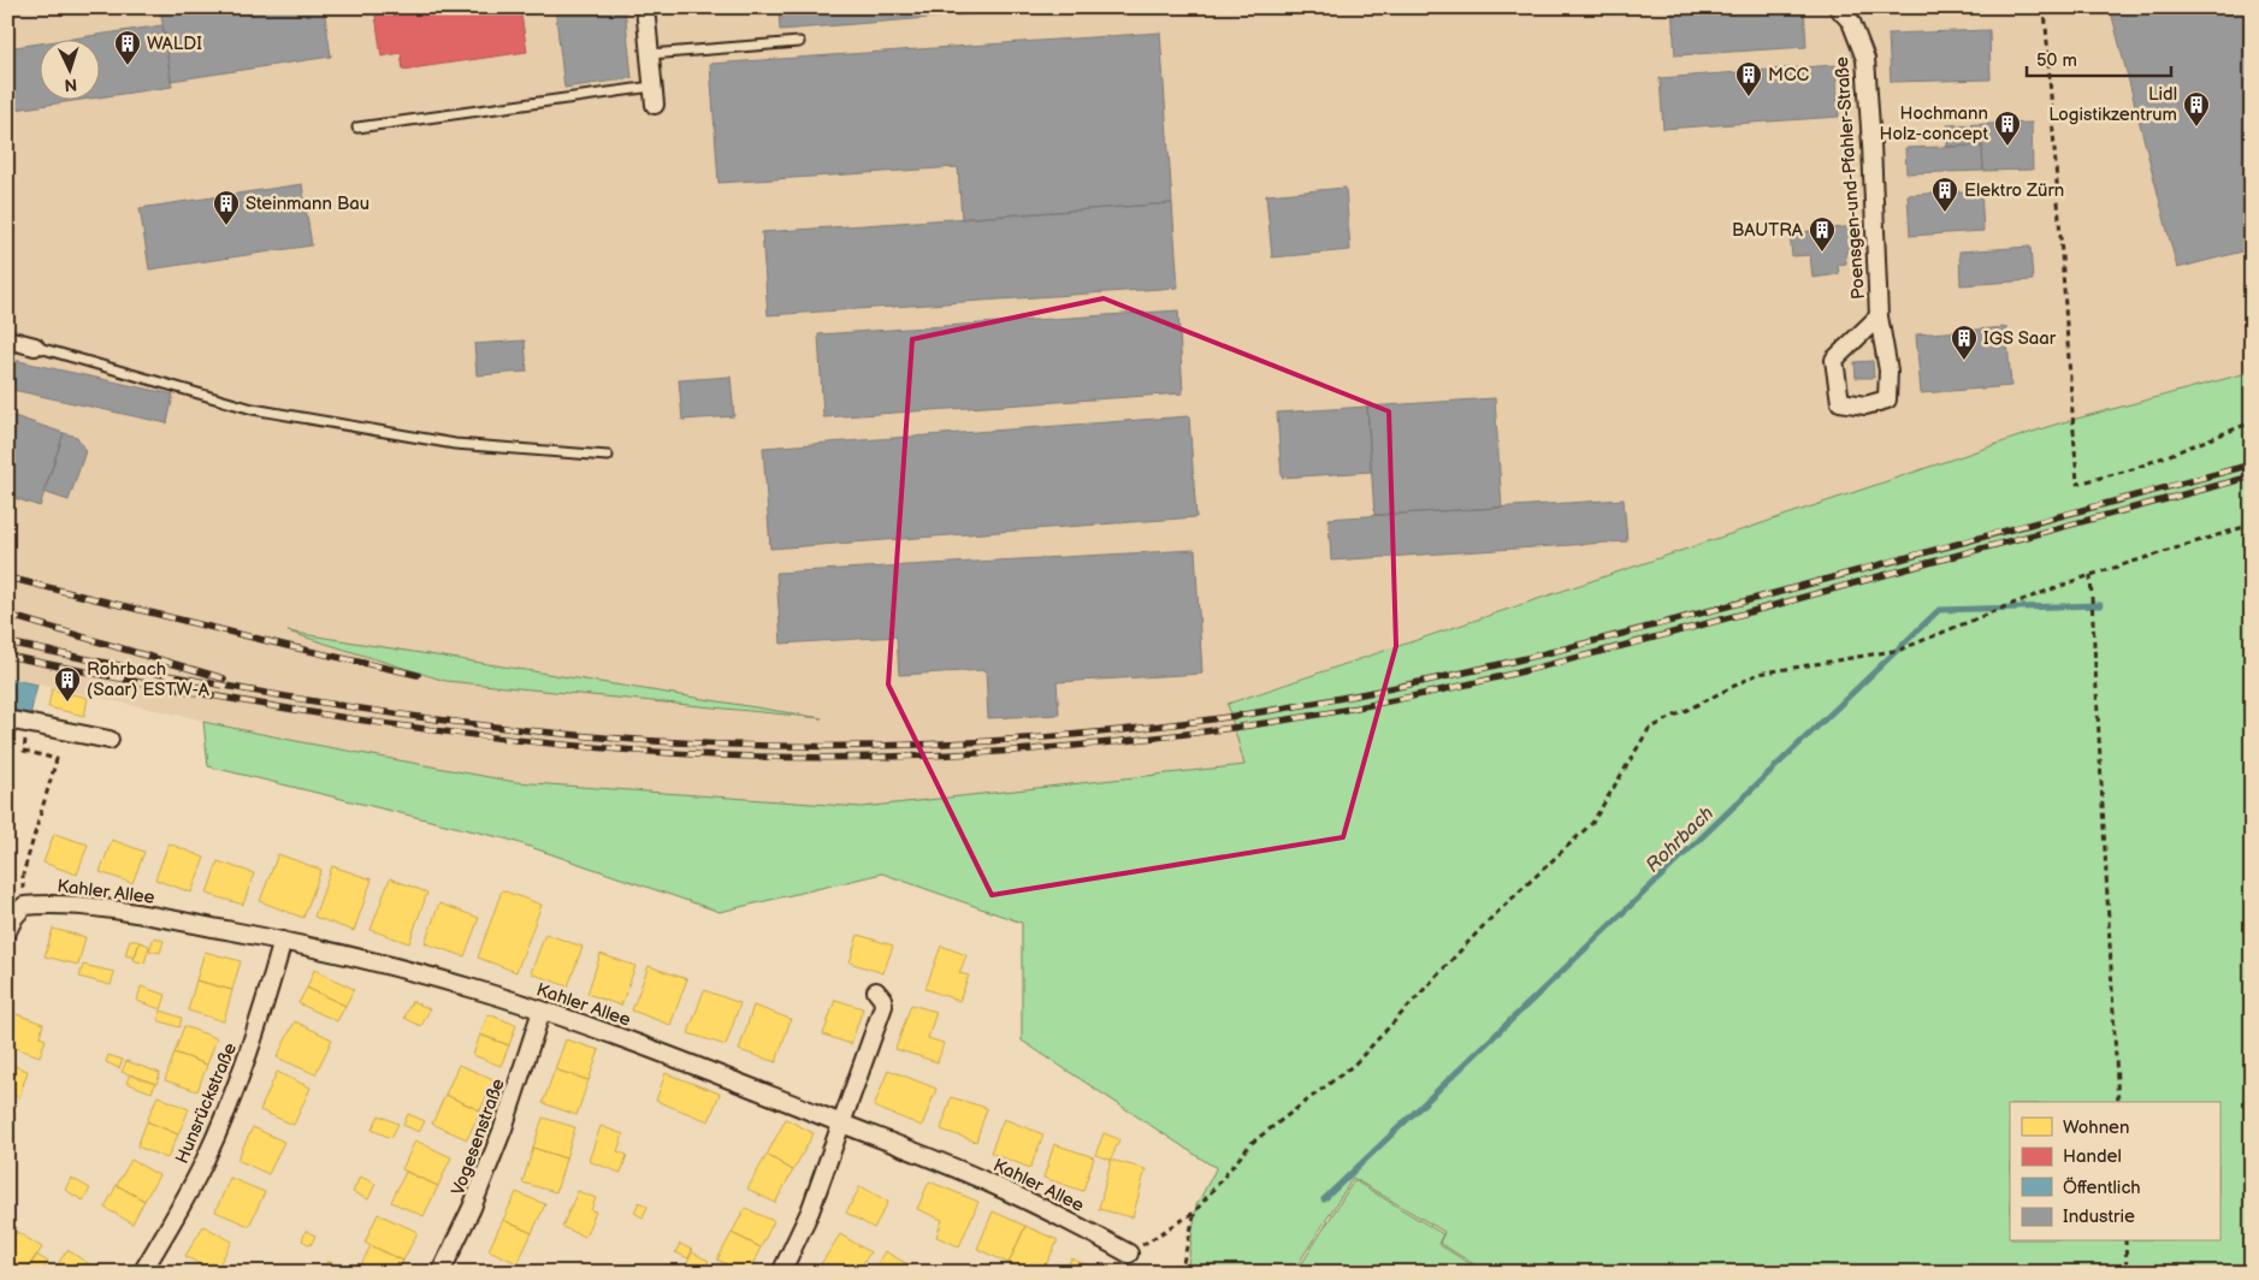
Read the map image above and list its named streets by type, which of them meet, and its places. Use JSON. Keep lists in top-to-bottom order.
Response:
{
  "streets": {
    "street": [
      "Poensgen-und-Pfahler-Straße",
      "Kahler Allee",
      "Hunsrückstraße",
      "Vogesenstraße"
    ]
  },
  "crossings": [
    ["Kahler Allee", "Hunsrückstraße"],
    ["Kahler Allee", "Vogesenstraße"]
  ],
  "water": ["Rohrbach"],
  "places": {
    "building": [
      "WALDI",
      "MCC",
      "Lidl Logistikzentrum",
      "Hochmann Holz-concept",
      "Elektro Zürn",
      "Steinmann Bau",
      "BAUTRA",
      "IGS Saar",
      "Rohrbach (Saar) ESTW-A"
    ]
  },
  "legend": [
    "Wohnen",
    "Handel",
    "Öffentlich",
    "Industrie"
  ],
  "scale_bar": "50 m",
  "north": "bottom"
}
